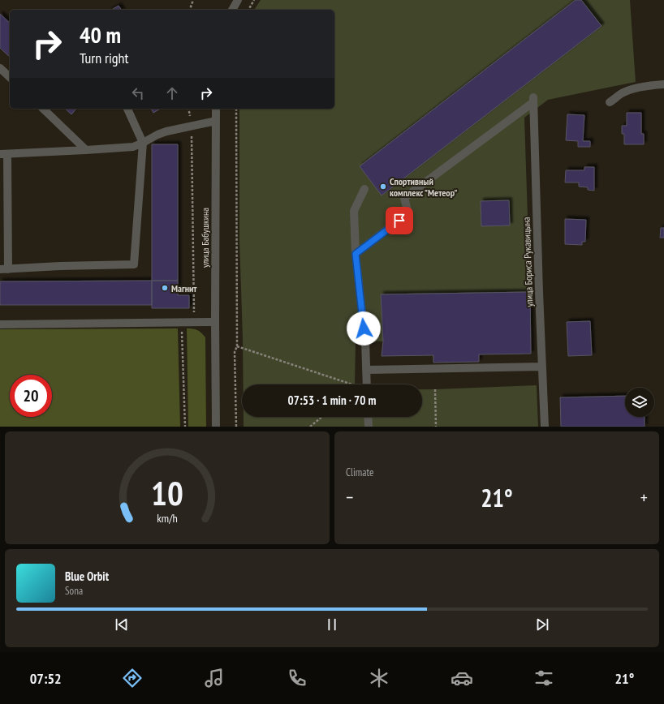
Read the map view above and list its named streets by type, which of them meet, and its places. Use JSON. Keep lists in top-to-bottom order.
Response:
{
  "streets": {
    "street": ["улица Бабушкина", "улица Бориса Рукавицына"]
  },
  "places": ["Спортивный комплекс \"Метеор\"", "Магнит"],
  "page": {
    "turn": ["40 m", "Turn right"],
    "limit": "20",
    "trip": "07:53 · 1 min · 70 m",
    "tile": "Climate",
    "heat": ["−", "21°", "+"],
    "song": ["Blue Orbit", "Sona"],
    "tabs": ["07:52", "21°"],
    "gauge": ["10", "km/h"]
  }
}
